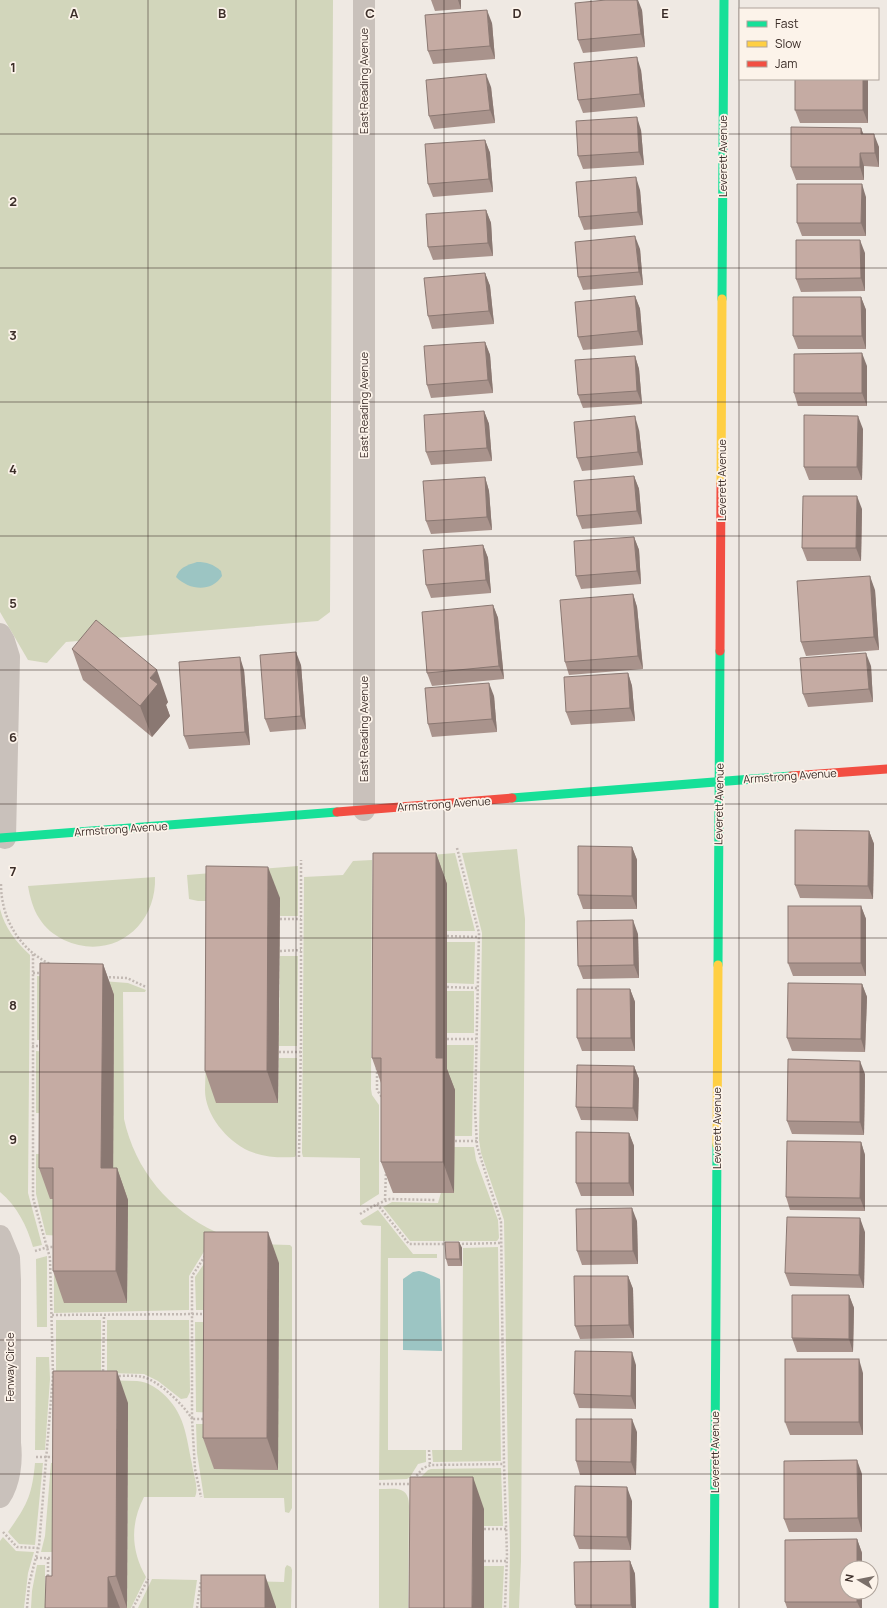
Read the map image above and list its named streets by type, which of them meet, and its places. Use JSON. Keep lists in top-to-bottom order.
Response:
{
  "streets": {
    "street": [
      "East Reading Avenue",
      "Leverett Avenue",
      "Armstrong Avenue",
      "Fenway Circle"
    ]
  },
  "crossings": [
    ["East Reading Avenue", "Armstrong Avenue"],
    ["Leverett Avenue", "Armstrong Avenue"]
  ],
  "legend": ["Fast", "Slow", "Jam"],
  "north": "left",
  "grid": {
    "columns": [
      "A",
      "B",
      "C",
      "D",
      "E"
    ],
    "rows": [
      "1",
      "2",
      "3",
      "4",
      "5",
      "6",
      "7",
      "8",
      "9"
    ]
  }
}
